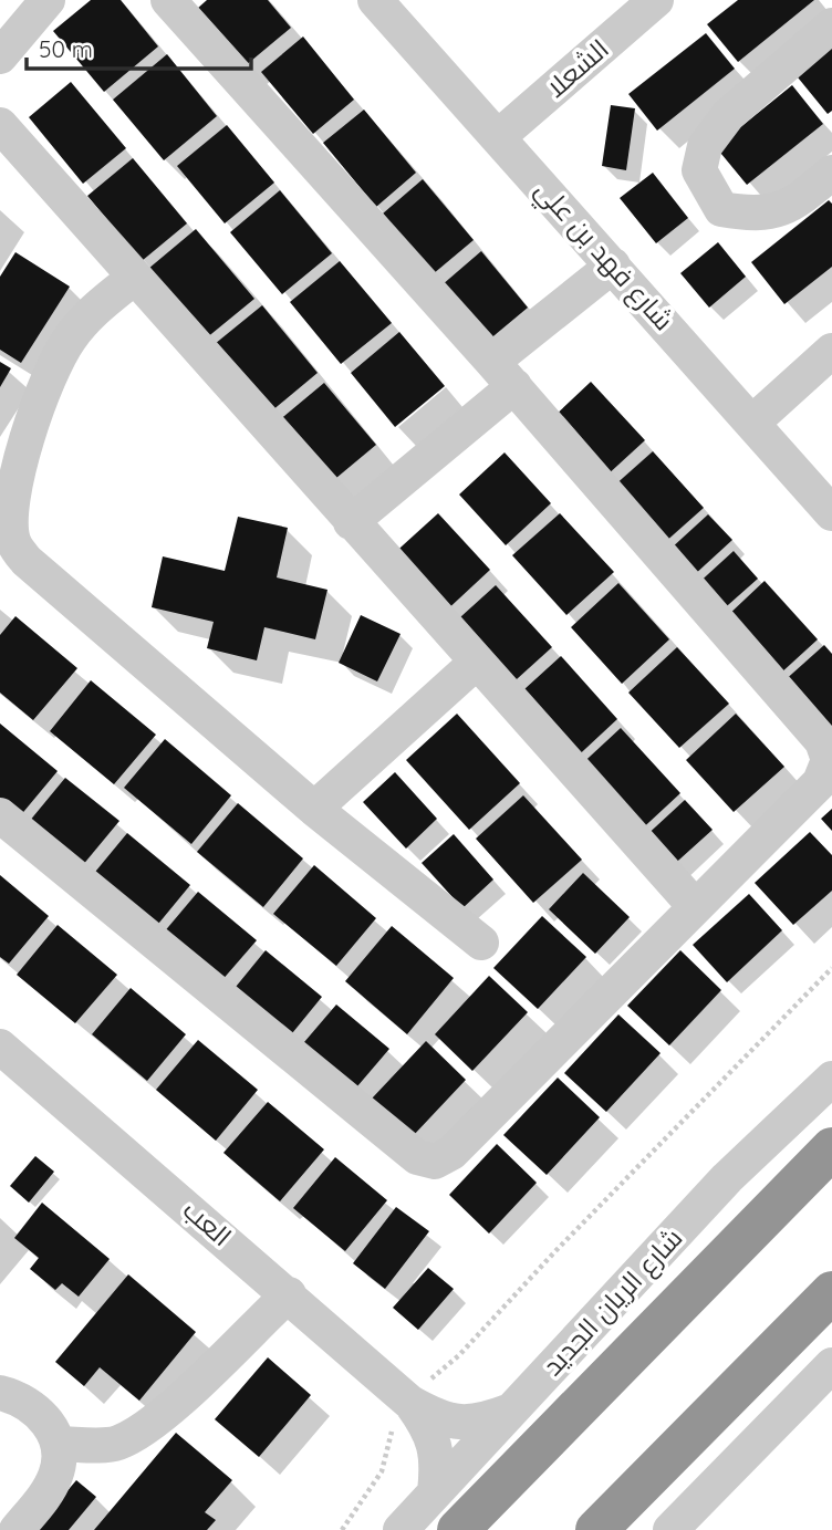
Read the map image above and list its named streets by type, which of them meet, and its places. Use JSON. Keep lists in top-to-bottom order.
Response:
{
  "streets": {
    "highway": ["شارع الريان الجديد"],
    "street": ["الشعلا", "شارع فهد بن علي", "العب"]
  },
  "crossings": [
    ["الشعلا", "شارع فهد بن علي"],
    ["العب", "شارع الريان الجديد"]
  ],
  "scale_bar": "50 m"
}
